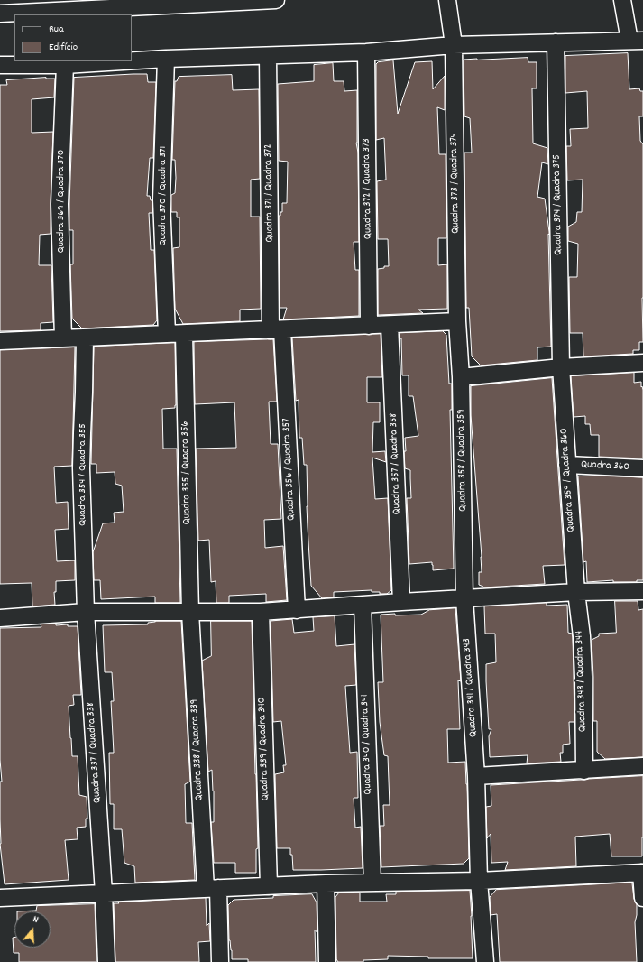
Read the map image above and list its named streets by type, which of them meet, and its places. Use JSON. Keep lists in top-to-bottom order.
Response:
{
  "streets": {
    "street": [
      "Quadra 373 / Quadra 374",
      "Quadra 372 / Quadra 373",
      "Quadra 371 / Quadra 372",
      "Quadra 370 / Quadra 371",
      "Quadra 369 / Quadra 370",
      "Quadra 374 / Quadra 375",
      "Quadra 358 / Quadra 359",
      "Quadra 357 / Quadra 358",
      "Quadra 360",
      "Quadra 356 / Quadra 357",
      "Quadra 355 / Quadra 356",
      "Quadra 354 / Quadra 355",
      "Quadra 359 / Quadra 360",
      "Quadra 343 / Quadra 344",
      "Quadra 341 / Quadra 343",
      "Quadra 340 / Quadra 341",
      "Quadra 339 / Quadra 340",
      "Quadra 338 / Quadra 339",
      "Quadra 337 / Quadra 338"
    ]
  },
  "crossings": [
    ["Quadra 373 / Quadra 374", "Quadra 358 / Quadra 359"],
    ["Quadra 371 / Quadra 372", "Quadra 356 / Quadra 357"],
    ["Quadra 374 / Quadra 375", "Quadra 359 / Quadra 360"],
    ["Quadra 358 / Quadra 359", "Quadra 341 / Quadra 343"],
    ["Quadra 360", "Quadra 359 / Quadra 360"],
    ["Quadra 355 / Quadra 356", "Quadra 338 / Quadra 339"],
    ["Quadra 354 / Quadra 355", "Quadra 337 / Quadra 338"],
    ["Quadra 359 / Quadra 360", "Quadra 343 / Quadra 344"]
  ],
  "legend": ["Rua", "Edifício"],
  "north": "top"
}
